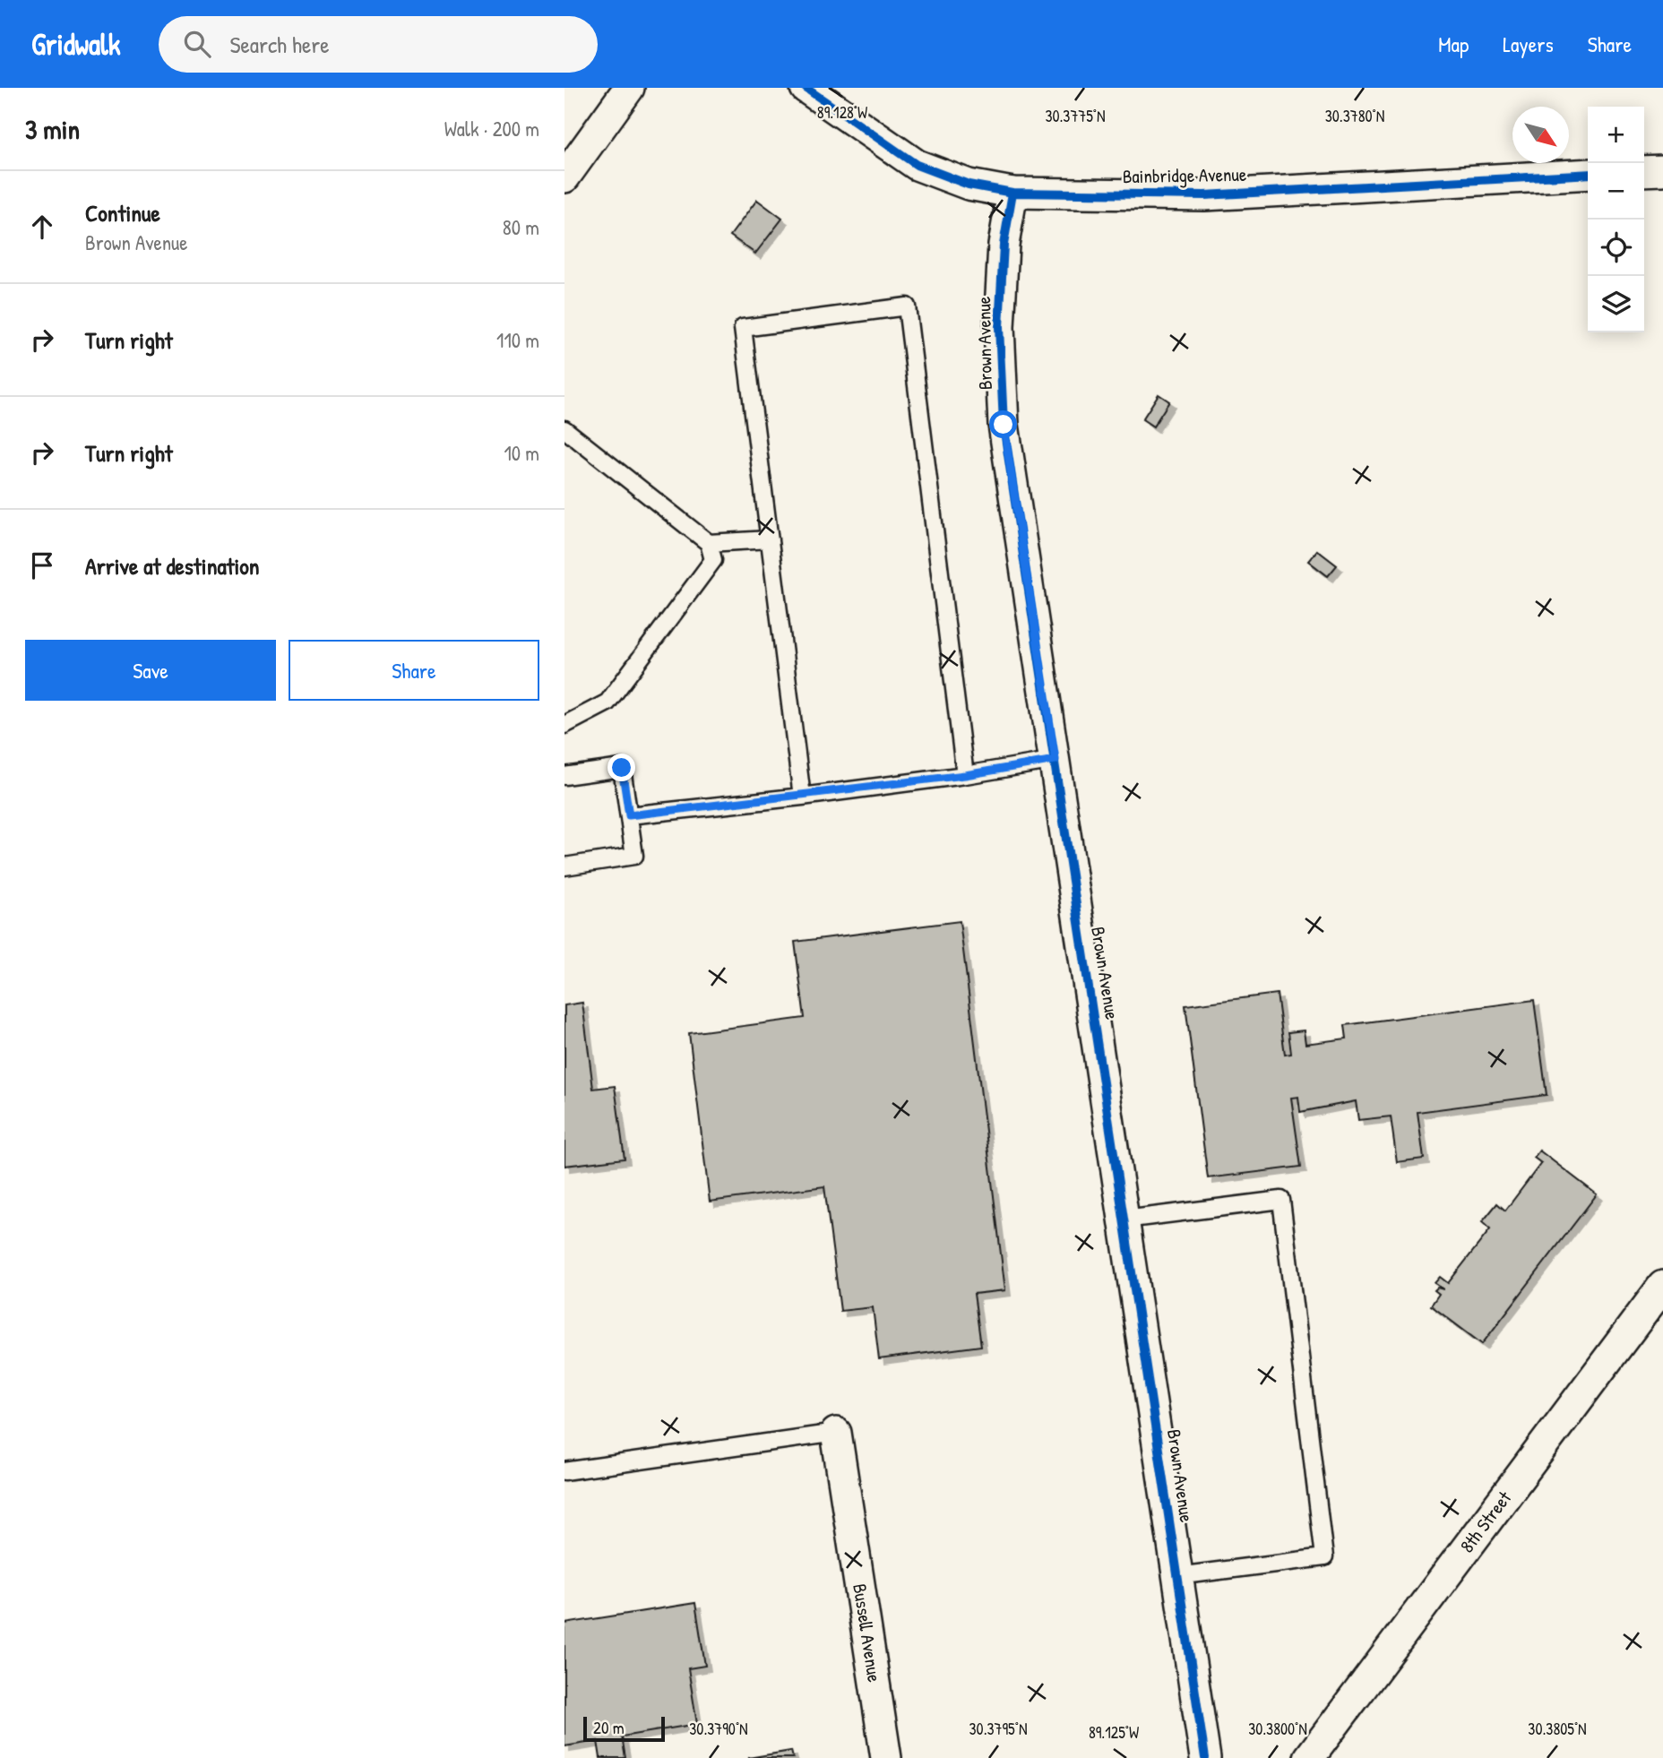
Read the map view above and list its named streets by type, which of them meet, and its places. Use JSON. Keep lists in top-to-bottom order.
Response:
{
  "streets": {
    "street": [
      "Bainbridge Avenue",
      "Brown Avenue",
      "8th Street",
      "Bussell Avenue"
    ]
  },
  "crossings": [
    ["Bainbridge Avenue", "Brown Avenue"]
  ],
  "scale_bar": "20 m",
  "north": "bottom right",
  "page": {
    "header": "Gridwalk",
    "search": "Search here",
    "nav": ["Map", "Layers", "Share"],
    "heading": ["3 min", "Walk · 200 m"],
    "map_buttons": ["+", "−"],
    "list": [
      ["Continue", "Brown Avenue", "80 m"],
      ["Turn right", "110 m"],
      ["Turn right", "10 m"],
      "Arrive at destination"
    ],
    "buttons": ["Save", "Share"],
    "scale": "20 m"
  },
  "coordinates": [
    "89.128°W",
    "30.3775°N",
    "30.3780°N",
    "30.3790°N",
    "30.3795°N",
    "30.3800°N",
    "30.3805°N",
    "89.125°W"
  ]
}
